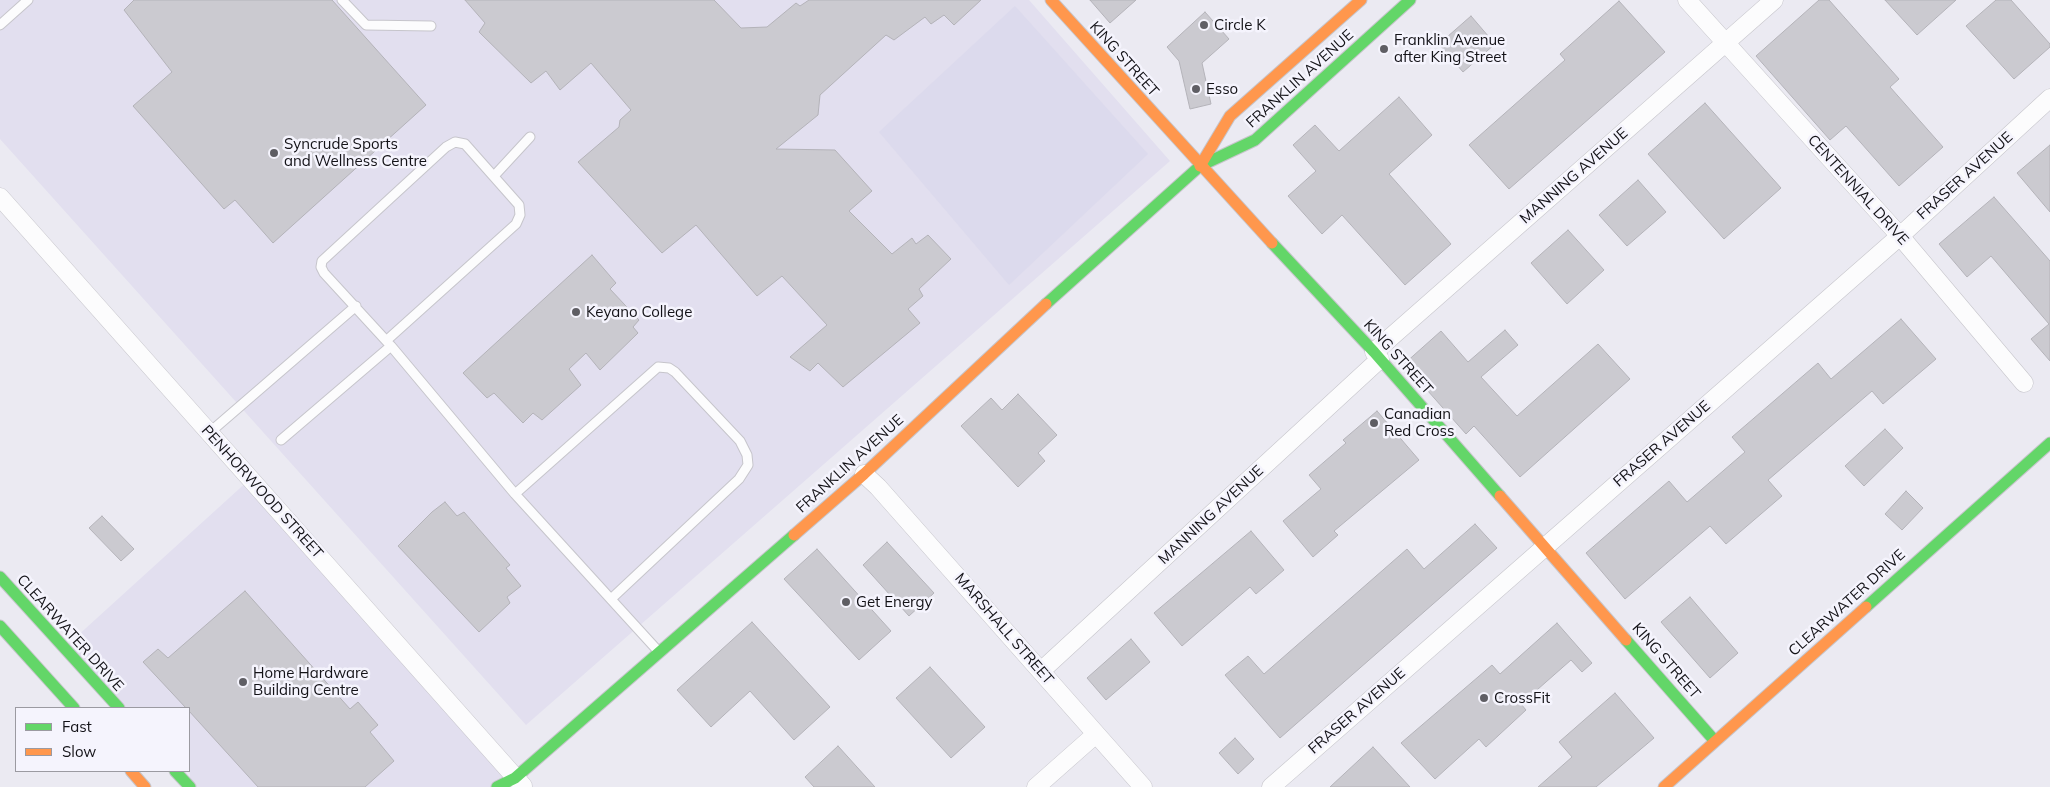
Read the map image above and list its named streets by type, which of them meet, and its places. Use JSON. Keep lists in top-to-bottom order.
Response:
{
  "streets": {
    "main road": ["KING STREET", "FRANKLIN AVENUE", "CLEARWATER DRIVE"],
    "street": [
      "MANNING AVENUE",
      "FRASER AVENUE",
      "CENTENNIAL DRIVE",
      "PENHORWOOD STREET",
      "MARSHALL STREET"
    ]
  },
  "crossings": [
    ["KING STREET", "FRANKLIN AVENUE"],
    ["KING STREET", "MANNING AVENUE"],
    ["KING STREET", "FRASER AVENUE"],
    ["KING STREET", "CLEARWATER DRIVE"],
    ["FRANKLIN AVENUE", "PENHORWOOD STREET"],
    ["FRANKLIN AVENUE", "MARSHALL STREET"],
    ["MANNING AVENUE", "CENTENNIAL DRIVE"],
    ["MANNING AVENUE", "MARSHALL STREET"],
    ["FRASER AVENUE", "CENTENNIAL DRIVE"]
  ],
  "places": [
    "Circle K",
    "Franklin Avenue after King Street",
    "Esso",
    "Syncrude Sports and Wellness Centre",
    "Keyano College",
    "Canadian Red Cross",
    "Get Energy",
    "Home Hardware Building Centre",
    "CrossFit"
  ],
  "legend": ["Fast", "Slow"]
}
